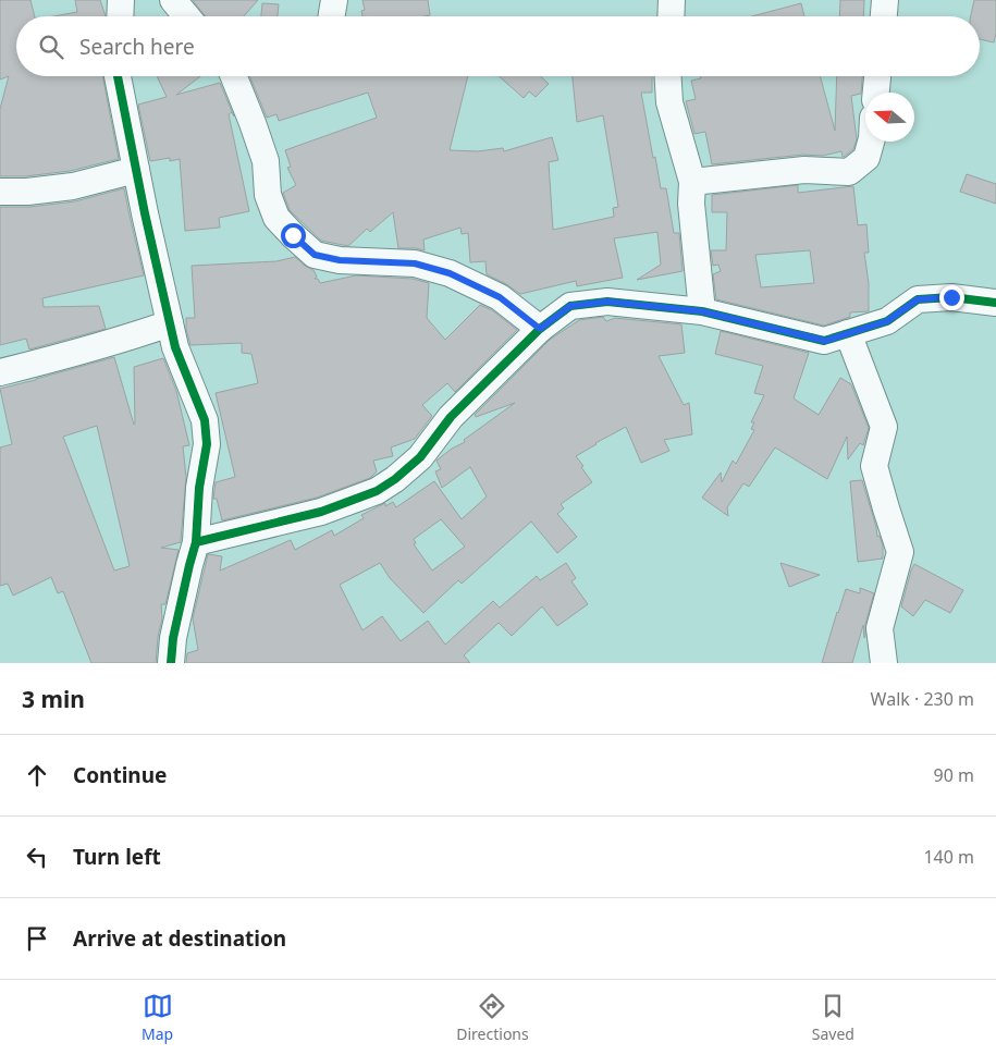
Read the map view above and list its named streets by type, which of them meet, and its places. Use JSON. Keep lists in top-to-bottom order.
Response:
{
  "north": "left",
  "page": {
    "search": "Search here",
    "heading": ["3 min", "Walk · 230 m"],
    "list": [
      ["Continue", "90 m"],
      ["Turn left", "140 m"],
      "Arrive at destination"
    ],
    "nav": ["Map", "Directions", "Saved"]
  }
}
